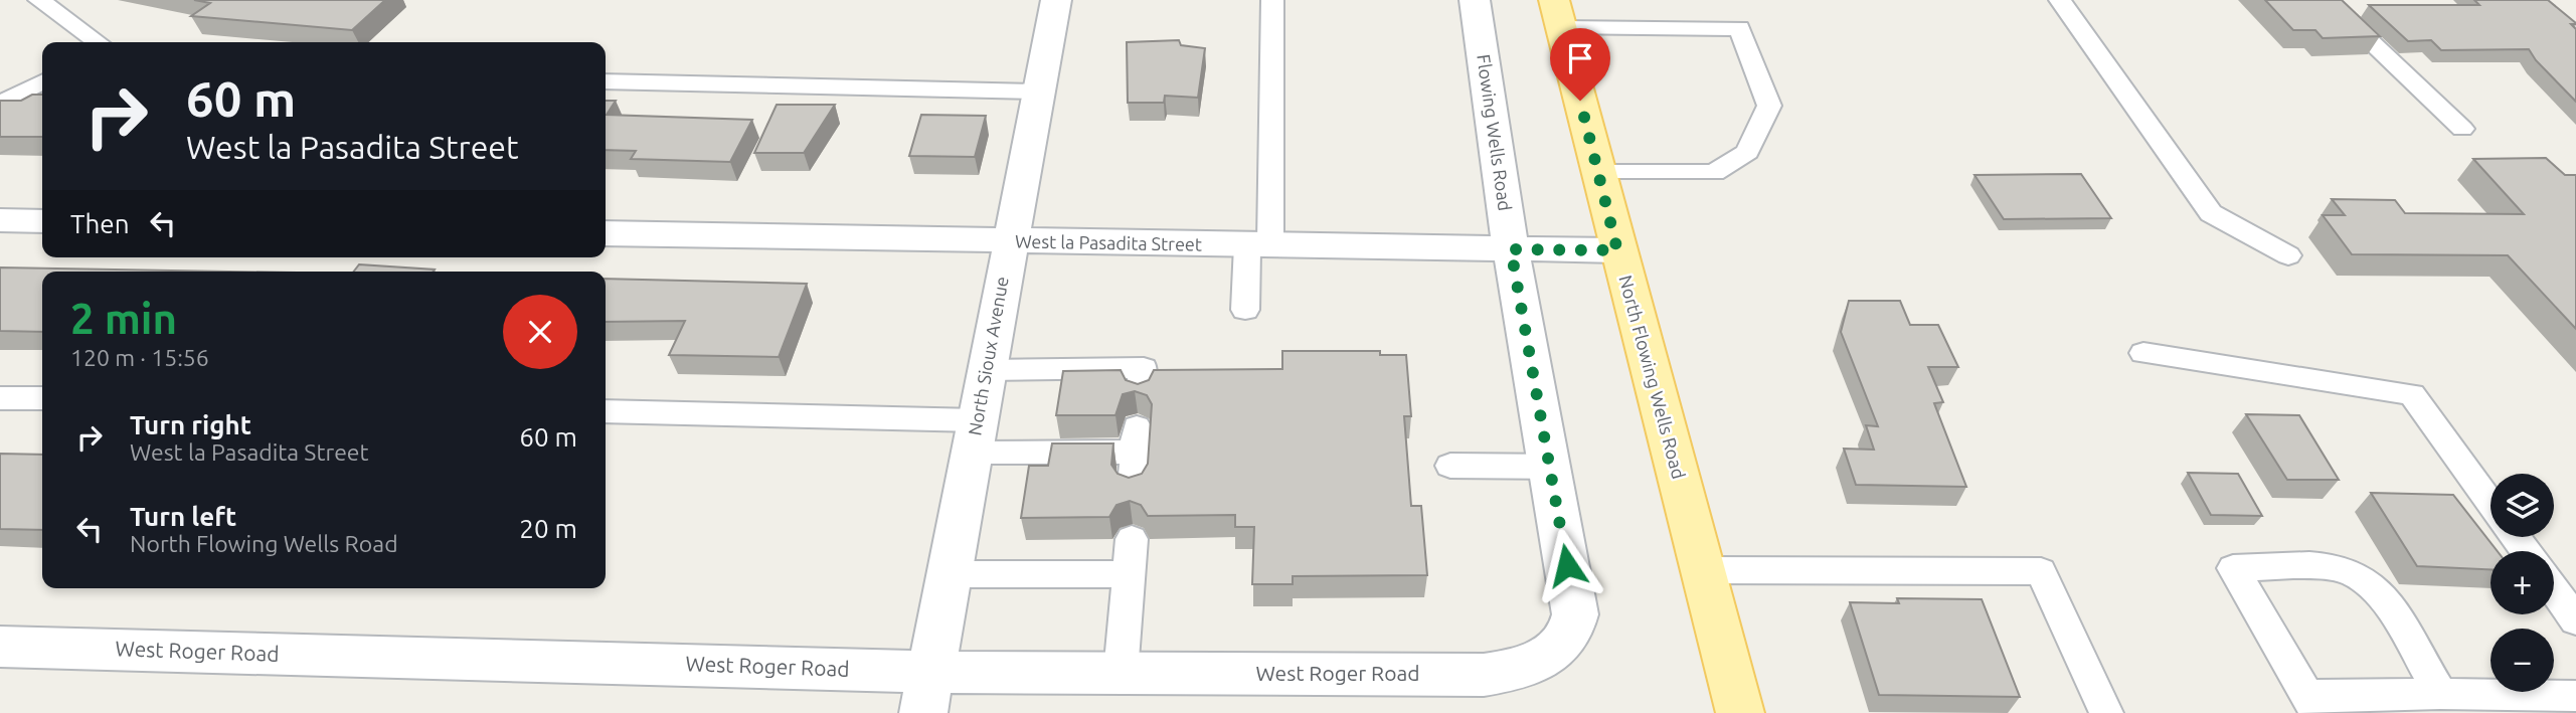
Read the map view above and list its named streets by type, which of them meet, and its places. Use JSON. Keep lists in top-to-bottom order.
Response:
{
  "streets": {
    "main road": ["North Flowing Wells Road"],
    "street": [
      "Flowing Wells Road",
      "West la Pasadita Street",
      "North Sioux Avenue",
      "West Roger Road"
    ]
  },
  "crossings": [
    ["Flowing Wells Road", "West la Pasadita Street"],
    ["Flowing Wells Road", "West Roger Road"],
    ["West la Pasadita Street", "North Sioux Avenue"],
    ["West la Pasadita Street", "North Flowing Wells Road"],
    ["North Sioux Avenue", "West Roger Road"]
  ],
  "page": {
    "turn": ["60 m", "West la Pasadita Street"],
    "then": "Then",
    "heading": ["2 min", "120 m · 15:56"],
    "list": [
      {
        "name": "Turn right",
        "note": "West la Pasadita Street",
        "value": "60 m"
      },
      {
        "name": "Turn left",
        "note": "North Flowing Wells Road",
        "value": "20 m"
      }
    ],
    "map_buttons": ["+", "−"]
  }
}
